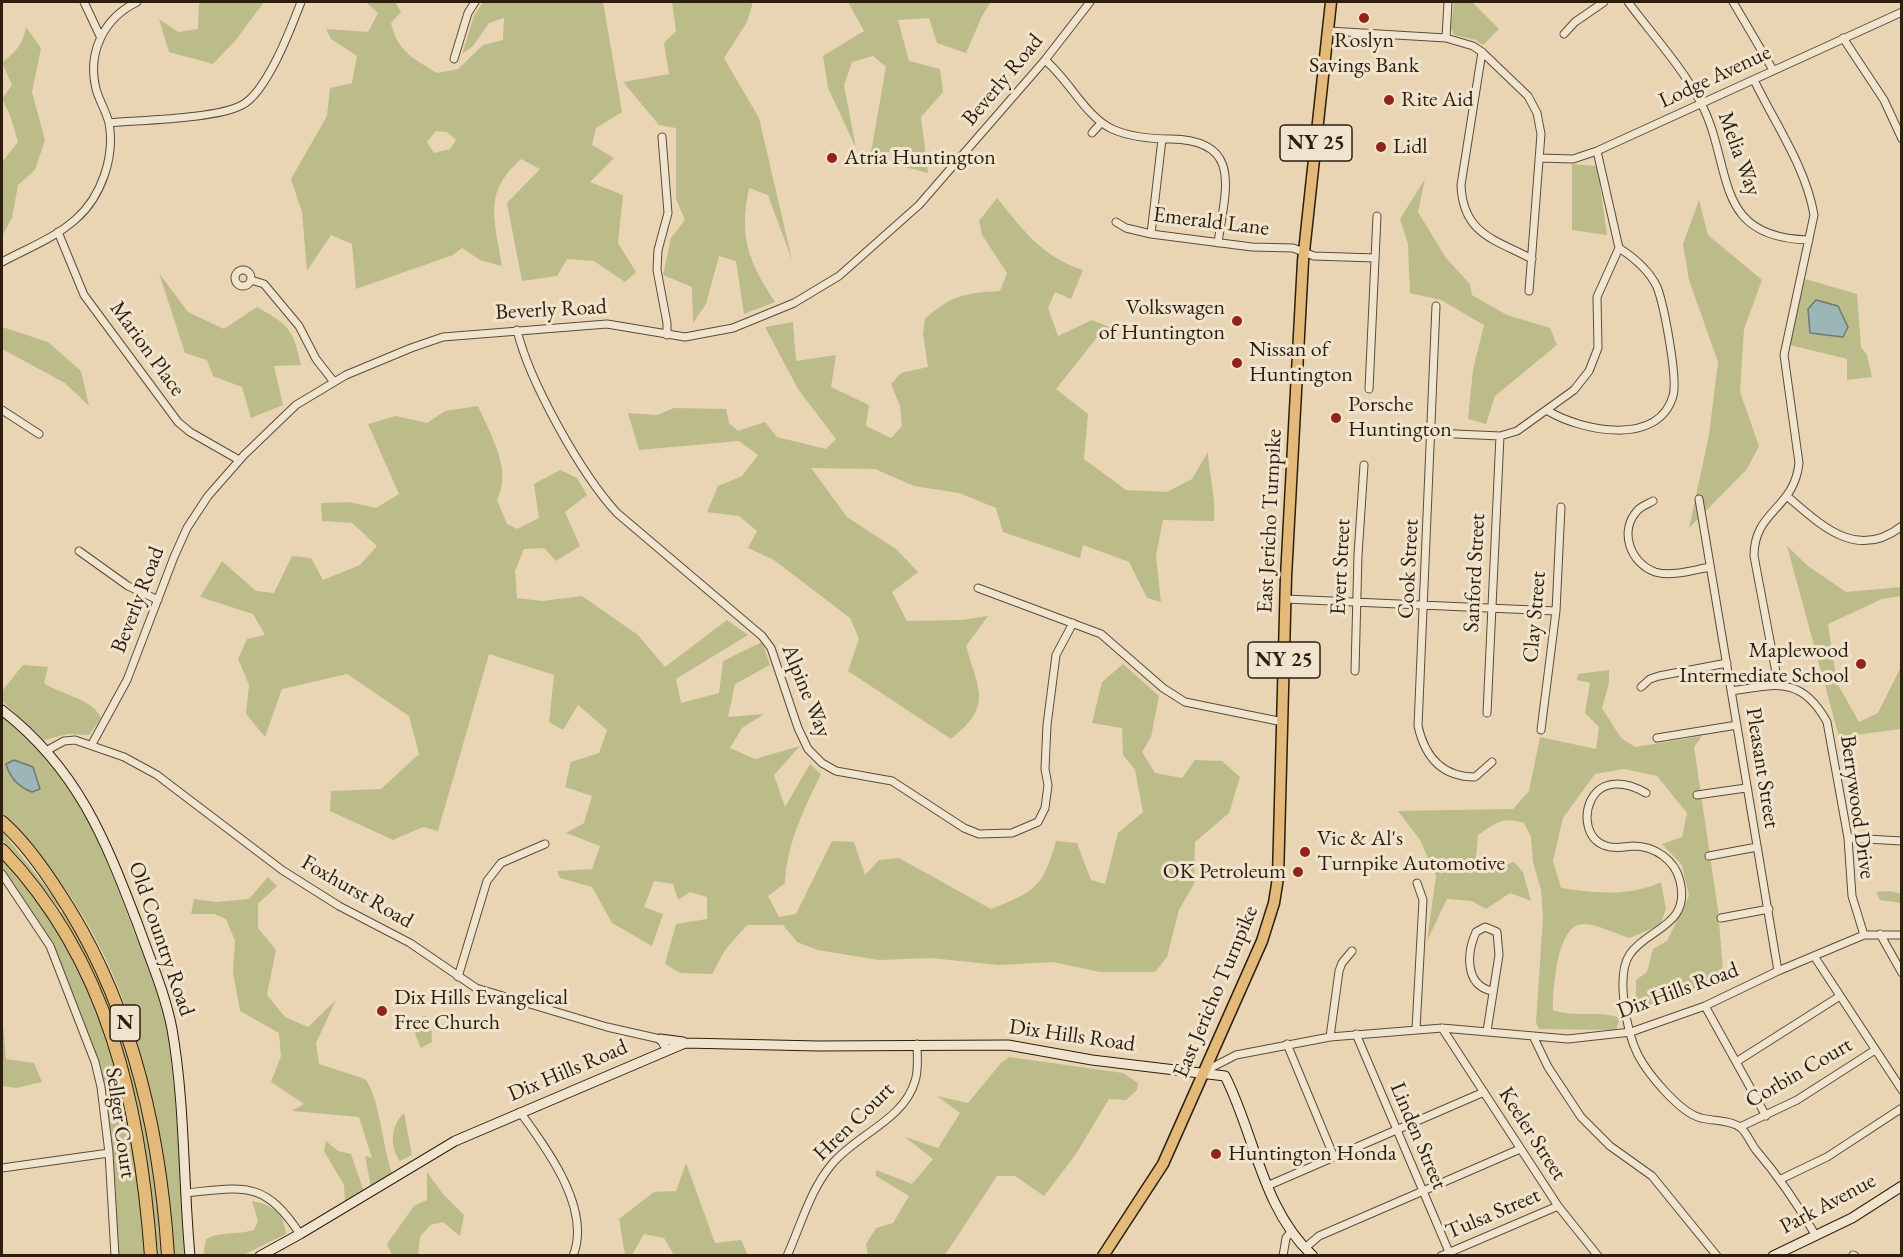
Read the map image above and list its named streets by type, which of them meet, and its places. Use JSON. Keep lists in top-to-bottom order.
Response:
{
  "streets": {
    "highway": ["N"],
    "main road": ["NY 25", "East Jericho Turnpike"],
    "street": [
      "Lodge Avenue",
      "Beverly Road",
      "Melia Way",
      "Emerald Lane",
      "Marion Place",
      "Evert Street",
      "Cook Street",
      "Sanford Street",
      "Clay Street",
      "Alpine Way",
      "Pleasant Street",
      "Berrywood Drive",
      "Foxhurst Road",
      "Old Country Road",
      "Dix Hills Road",
      "Corbin Court",
      "Hren Court",
      "Sellger Court",
      "Keeler Street",
      "Linden Street",
      "Park Avenue",
      "Tulsa Street"
    ]
  },
  "crossings": [
    ["Lodge Avenue", "Melia Way"],
    ["Beverly Road", "Marion Place"],
    ["Beverly Road", "Alpine Way"],
    ["Beverly Road", "Foxhurst Road"],
    ["Emerald Lane", "East Jericho Turnpike"],
    ["East Jericho Turnpike", "Dix Hills Road"],
    ["Pleasant Street", "Dix Hills Road"],
    ["Berrywood Drive", "Dix Hills Road"],
    ["Foxhurst Road", "Old Country Road"],
    ["Dix Hills Road", "Hren Court"],
    ["Dix Hills Road", "Keeler Street"],
    ["Dix Hills Road", "Linden Street"],
    ["Keeler Street", "Tulsa Street"],
    ["Linden Street", "Tulsa Street"]
  ],
  "places": [
    "Roslyn Savings Bank",
    "Rite Aid",
    "Lidl",
    "Atria Huntington",
    "Volkswagen of Huntington",
    "Nissan of Huntington",
    "Porsche Huntington",
    "Maplewood Intermediate School",
    "Vic & Al's Turnpike Automotive",
    "OK Petroleum",
    "Dix Hills Evangelical Free Church",
    "Huntington Honda"
  ]
}
